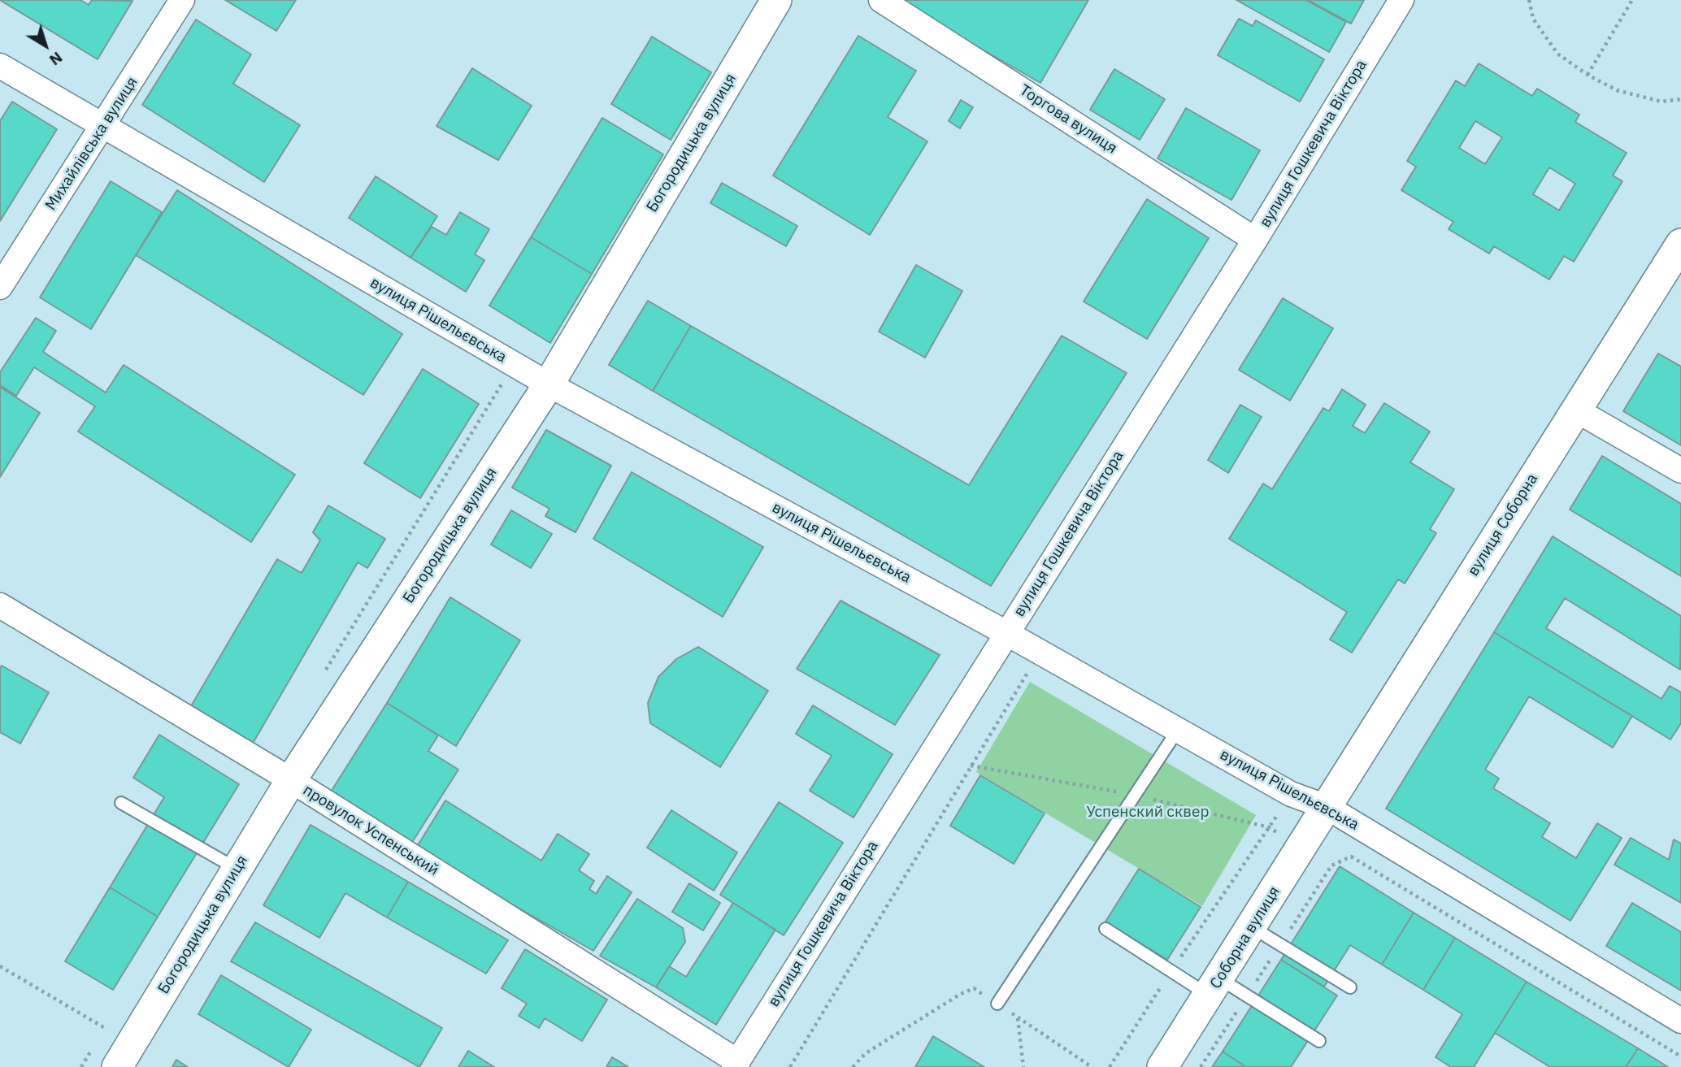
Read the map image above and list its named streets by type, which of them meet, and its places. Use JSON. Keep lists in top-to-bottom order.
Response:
{
  "streets": {
    "street": [
      "Торгова вулиця",
      "Богородицька вулиця",
      "Михайлівська вулиця",
      "вулиця Гошкевича Віктора",
      "вулиця Рішельєвська",
      "вулиця Соборна",
      "провулок Успенський",
      "Соборна вулиця"
    ]
  },
  "crossings": [
    ["Торгова вулиця", "вулиця Гошкевича Віктора"],
    ["Богородицька вулиця", "вулиця Рішельєвська"],
    ["Богородицька вулиця", "провулок Успенський"],
    ["Михайлівська вулиця", "вулиця Рішельєвська"],
    ["вулиця Гошкевича Віктора", "вулиця Рішельєвська"],
    ["вулиця Гошкевича Віктора", "провулок Успенський"],
    ["вулиця Рішельєвська", "вулиця Соборна"],
    ["вулиця Рішельєвська", "Соборна вулиця"],
    ["вулиця Соборна", "Соборна вулиця"]
  ],
  "parks": ["Успенский сквер"],
  "north": "bottom right"
}
